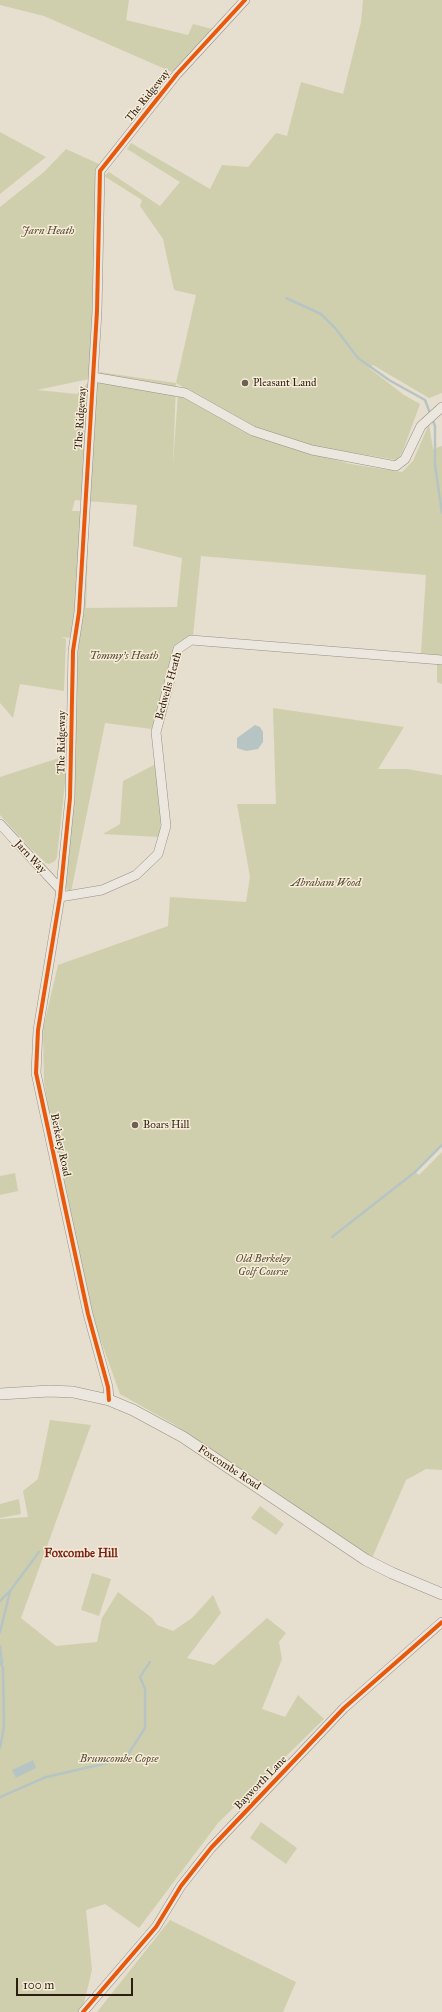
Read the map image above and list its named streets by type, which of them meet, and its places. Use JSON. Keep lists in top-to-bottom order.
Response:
{
  "streets": {
    "street": [
      "The Ridgeway",
      "Bedwells Heath",
      "Jarn Way",
      "Berkeley Road",
      "Foxcombe Road",
      "Bayworth Lane"
    ]
  },
  "crossings": [
    ["The Ridgeway", "Bedwells Heath"],
    ["The Ridgeway", "Jarn Way"],
    ["The Ridgeway", "Berkeley Road"],
    ["Bedwells Heath", "Jarn Way"],
    ["Bedwells Heath", "Berkeley Road"],
    ["Jarn Way", "Berkeley Road"],
    ["Berkeley Road", "Foxcombe Road"]
  ],
  "districts": ["Foxcombe Hill"],
  "parks": [
    "Jarn Heath",
    "Tommy's Heath",
    "Abraham Wood",
    "Old Berkeley Golf Course",
    "Brumcombe Copse"
  ],
  "places": ["Pleasant Land", "Boars Hill"],
  "scale_bar": "100 m"
}
